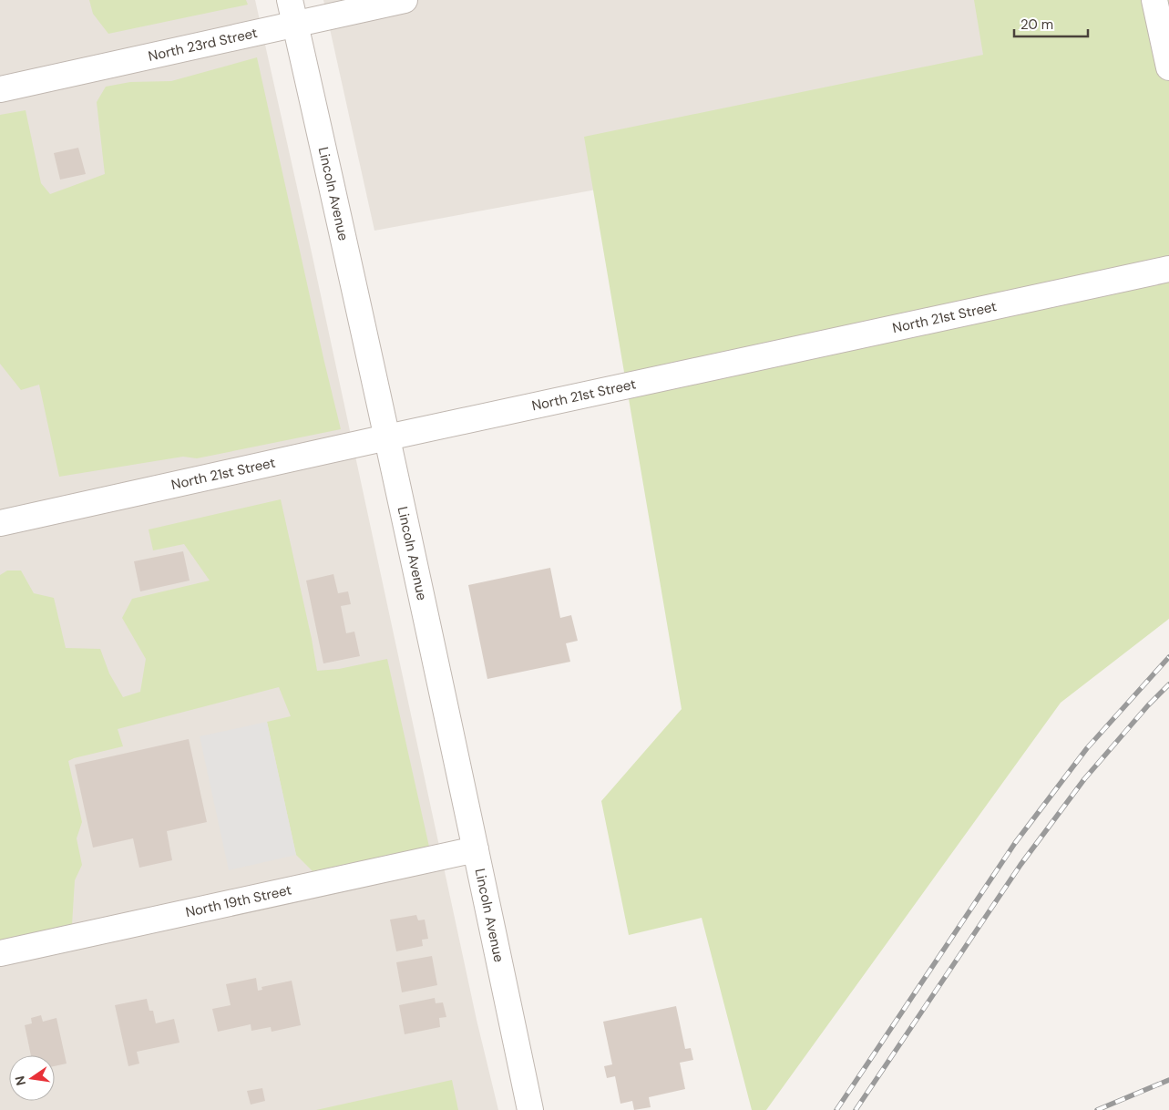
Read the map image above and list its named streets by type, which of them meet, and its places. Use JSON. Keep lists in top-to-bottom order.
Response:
{
  "streets": {
    "street": [
      "North 23rd Street",
      "Lincoln Avenue",
      "North 21st Street",
      "North 19th Street"
    ]
  },
  "crossings": [
    ["North 23rd Street", "Lincoln Avenue"],
    ["Lincoln Avenue", "North 21st Street"],
    ["Lincoln Avenue", "North 19th Street"]
  ],
  "scale_bar": "20 m",
  "north": "left"
}
